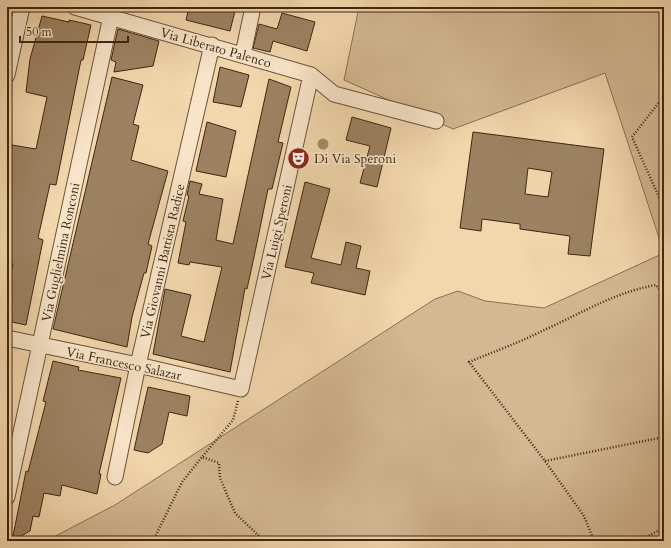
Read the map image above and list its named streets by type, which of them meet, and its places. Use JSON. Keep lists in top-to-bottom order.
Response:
{
  "streets": {
    "street": [
      "Via Liberato Palenco",
      "Via Luigi Speroni",
      "Via Guglielmina Ronconi",
      "Via Giovanni Battista Radice",
      "Via Francesco Salazar"
    ]
  },
  "crossings": [
    ["Via Liberato Palenco", "Via Luigi Speroni"],
    ["Via Liberato Palenco", "Via Guglielmina Ronconi"],
    ["Via Liberato Palenco", "Via Giovanni Battista Radice"],
    ["Via Luigi Speroni", "Via Francesco Salazar"],
    ["Via Guglielmina Ronconi", "Via Francesco Salazar"],
    ["Via Giovanni Battista Radice", "Via Francesco Salazar"]
  ],
  "places": {
    "theatre": ["Di Via Speroni"]
  },
  "scale_bar": "50 m"
}
